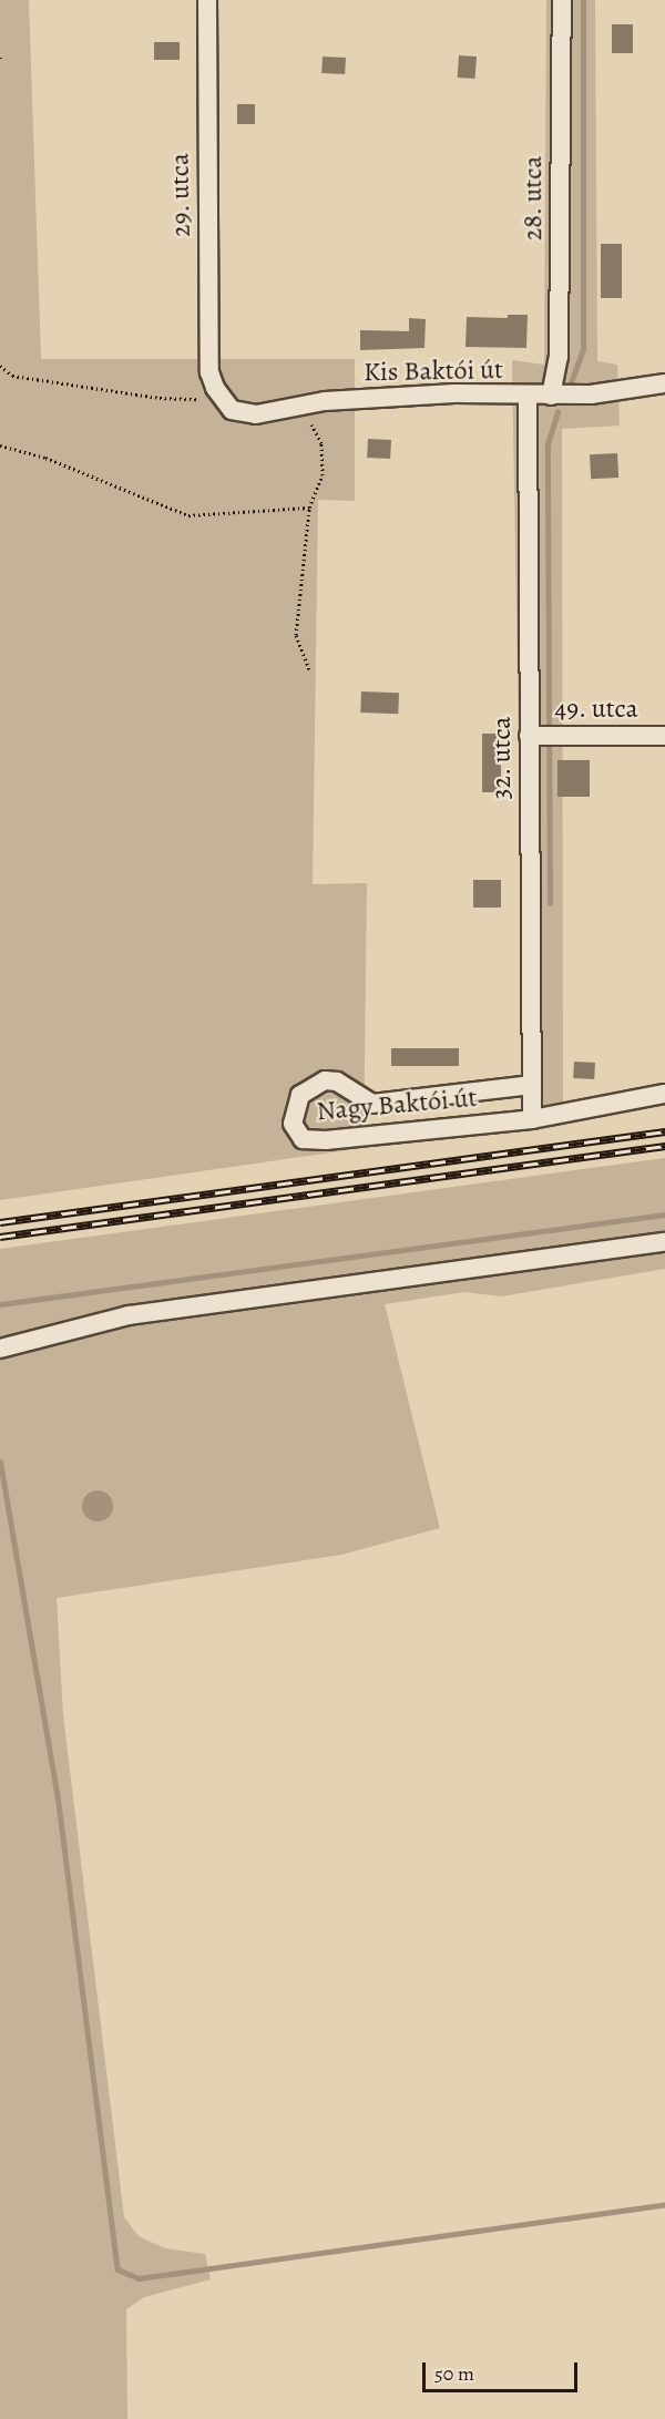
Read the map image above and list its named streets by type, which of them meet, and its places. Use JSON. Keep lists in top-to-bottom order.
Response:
{
  "streets": {
    "street": [
      "29. utca",
      "28. utca",
      "Kis Baktói út",
      "49. utca",
      "32. utca",
      "Nagy Baktói út"
    ]
  },
  "crossings": [
    ["29. utca", "Kis Baktói út"],
    ["28. utca", "Kis Baktói út"],
    ["Kis Baktói út", "32. utca"],
    ["49. utca", "32. utca"],
    ["32. utca", "Nagy Baktói út"]
  ],
  "scale_bar": "50 m"
}
